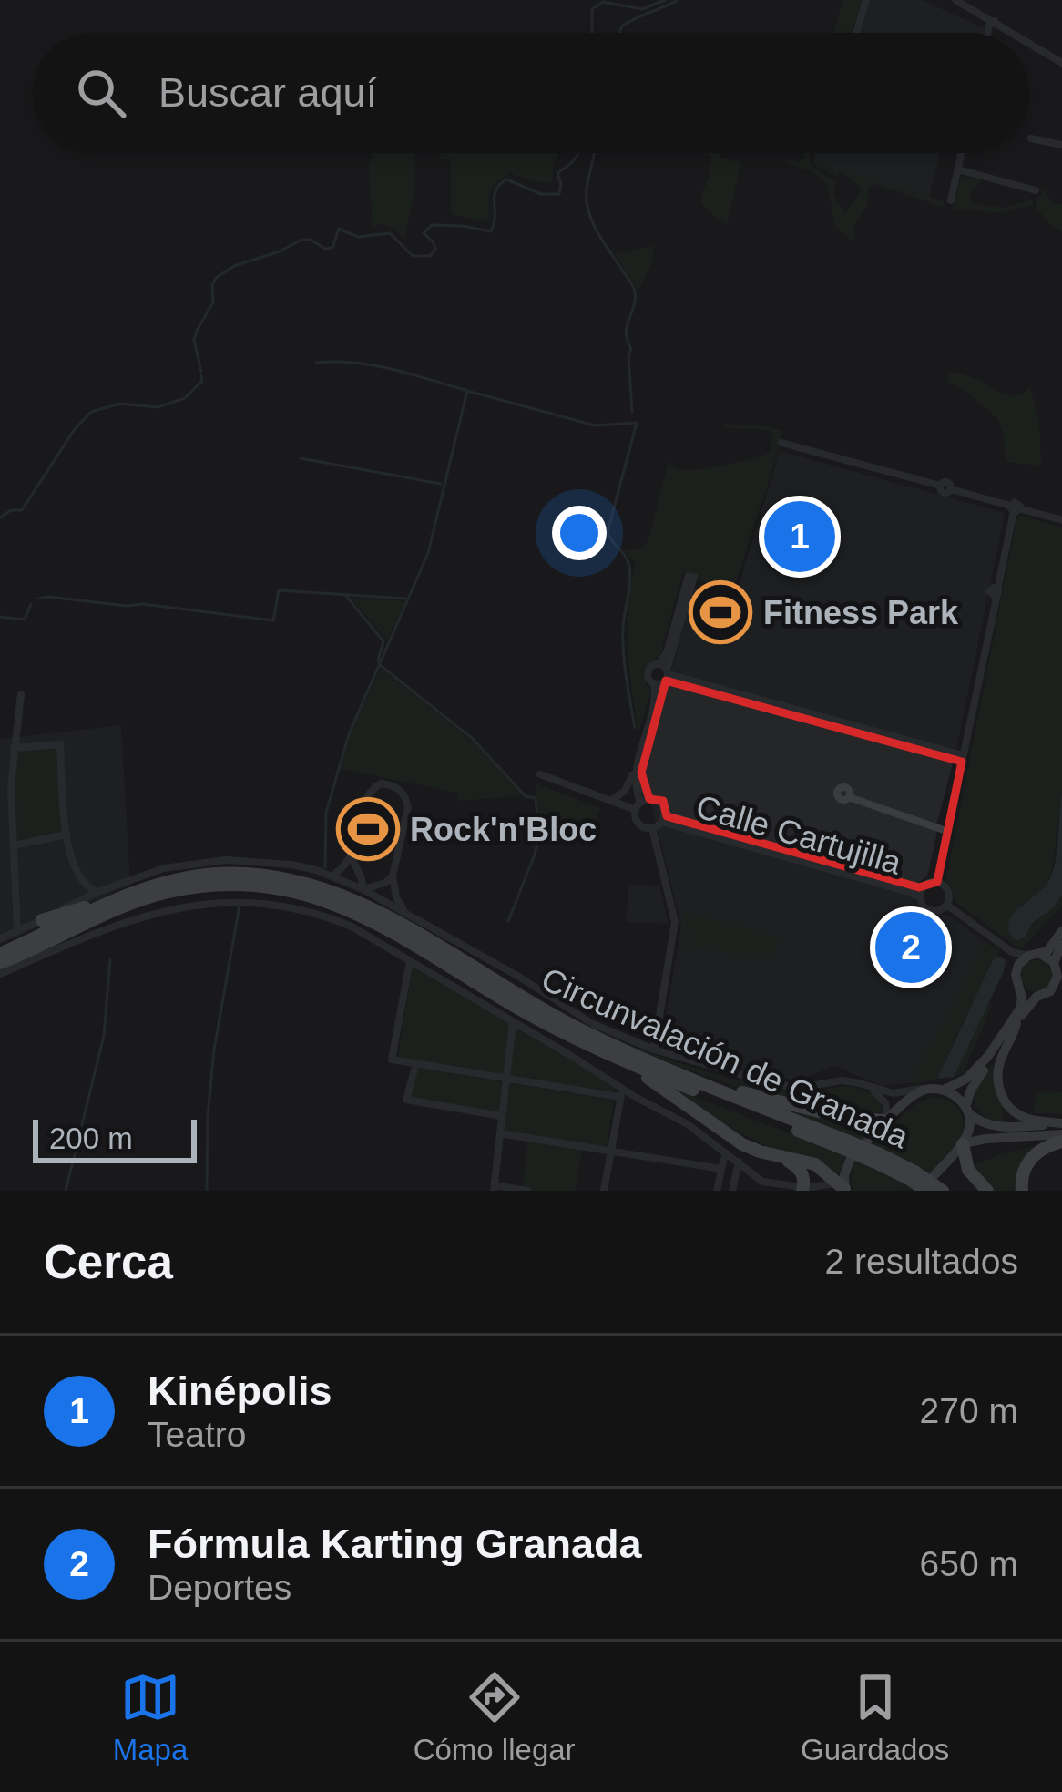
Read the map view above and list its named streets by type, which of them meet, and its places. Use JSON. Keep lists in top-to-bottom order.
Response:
{
  "streets": {
    "highway": ["Circunvalación de Granada"],
    "street": ["Calle Cartujilla"]
  },
  "places": {
    "sports": ["Fitness Park", "Rock'n'Bloc"]
  },
  "scale_bar": "200 m",
  "page": {
    "search": "Buscar aquí",
    "pins": ["1", "2"],
    "scale": "200 m",
    "heading": ["Cerca", "2 resultados"],
    "list": [
      {
        "mark": "1",
        "name": "Kinépolis",
        "note": "Teatro",
        "value": "270 m"
      },
      {
        "mark": "2",
        "name": "Fórmula Karting Granada",
        "note": "Deportes",
        "value": "650 m"
      }
    ],
    "nav": ["Mapa", "Cómo llegar", "Guardados"]
  }
}
